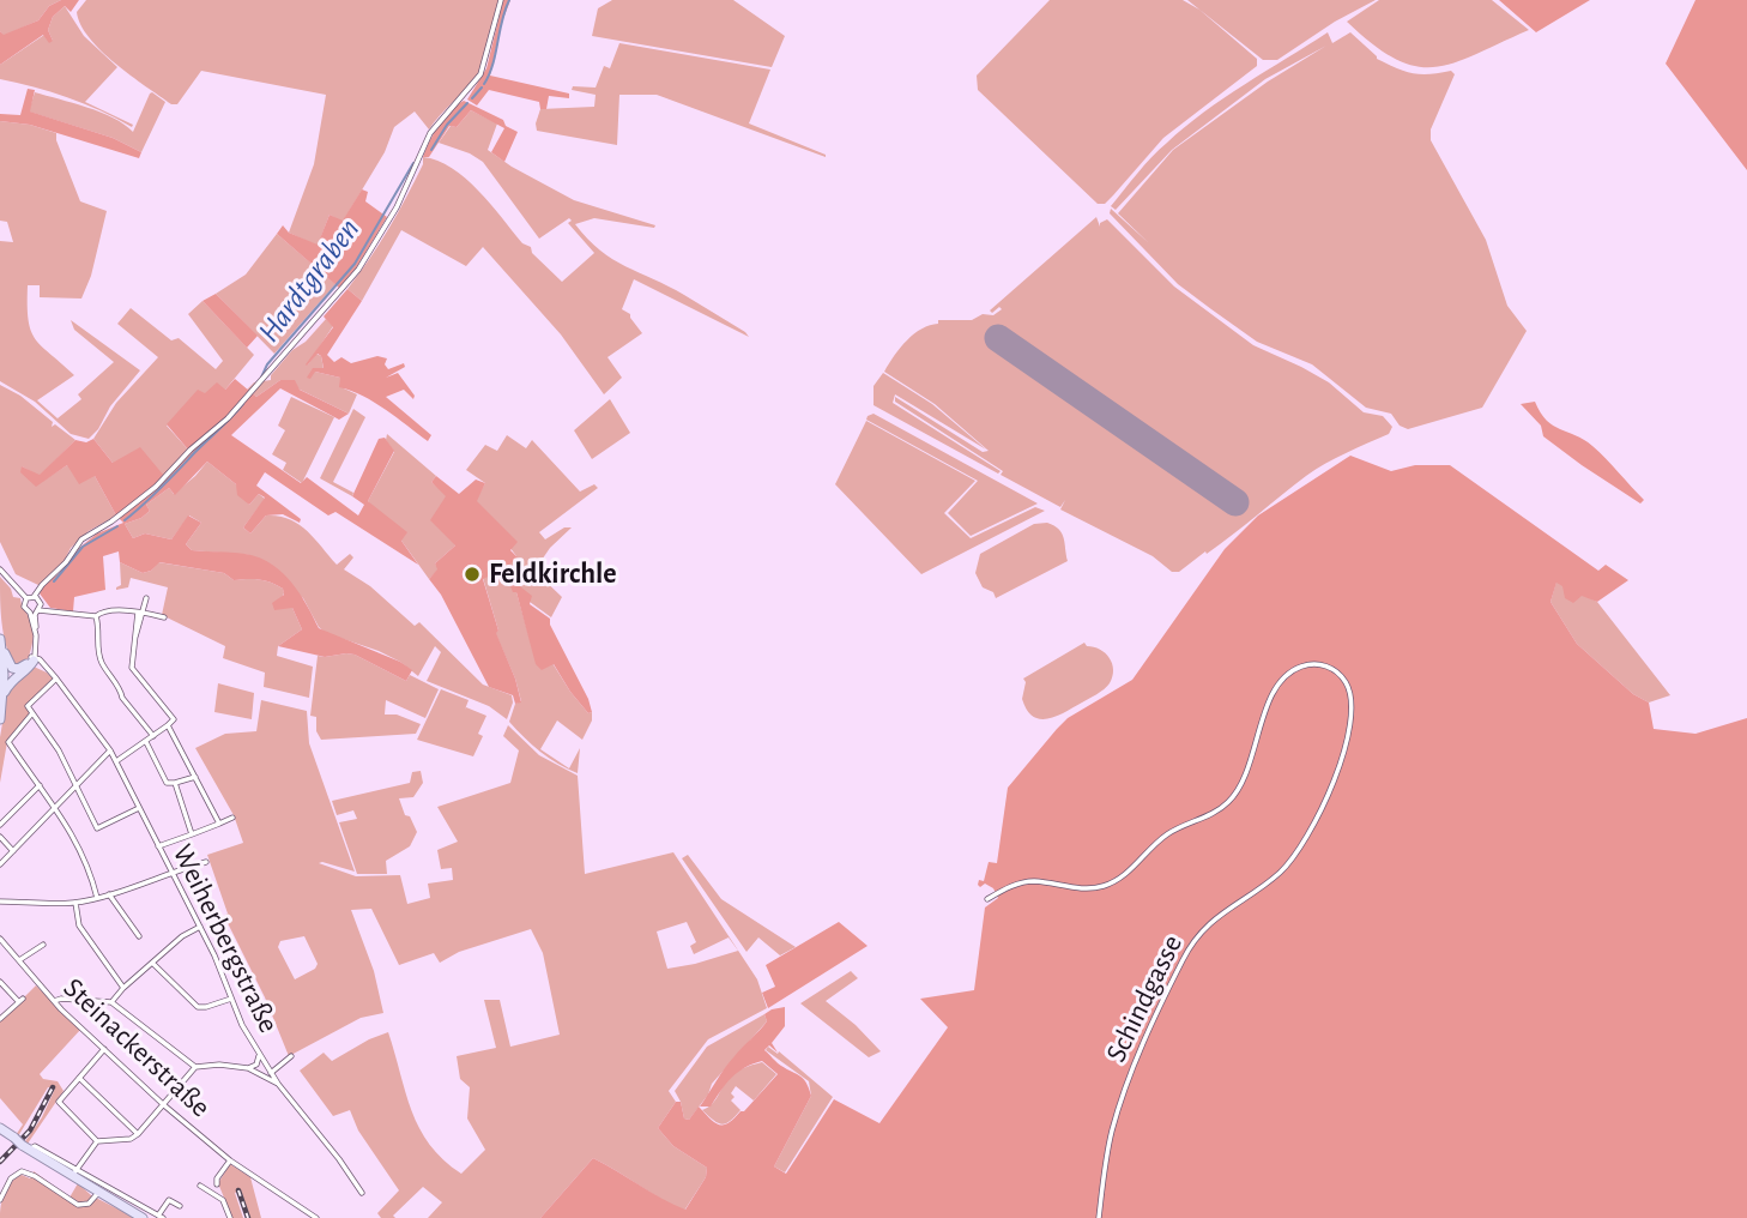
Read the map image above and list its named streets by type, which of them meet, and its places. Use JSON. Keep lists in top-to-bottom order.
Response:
{
  "streets": {
    "street": ["Weiherbergstraße", "Schindgasse", "Steinackerstraße"]
  },
  "water": ["Hardtgraben"],
  "places": ["Feldkirchle"]
}
